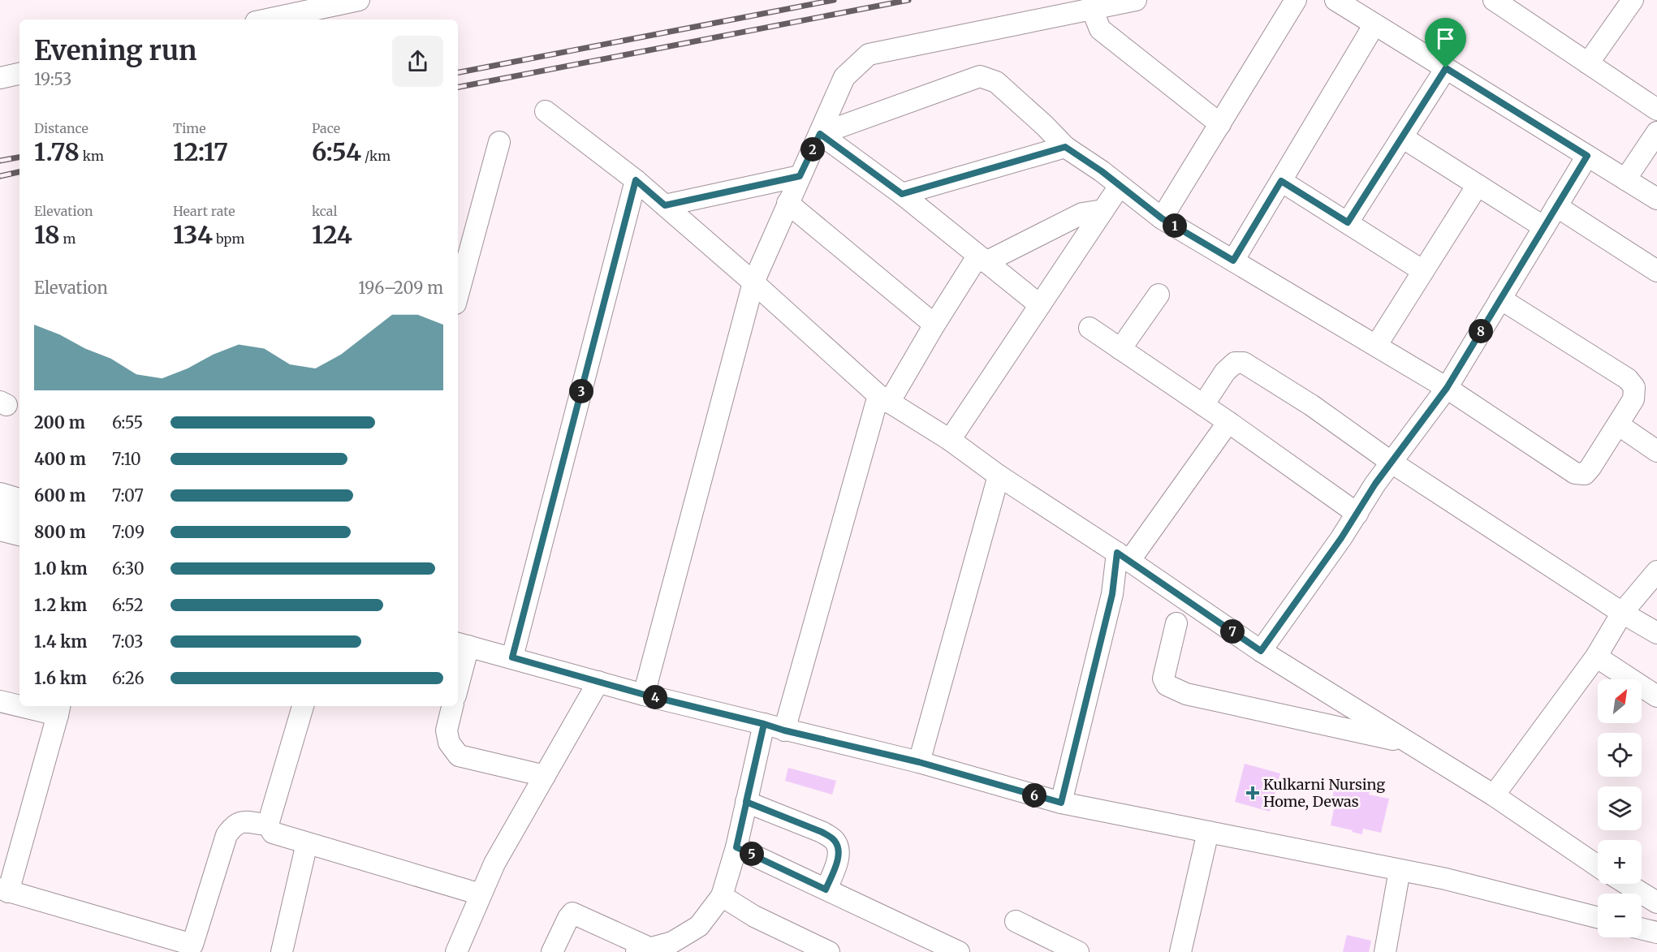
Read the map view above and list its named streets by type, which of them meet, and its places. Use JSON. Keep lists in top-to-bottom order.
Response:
{
  "places": {
    "health": ["Kulkarni Nursing Home, Dewas"]
  },
  "north": "top right",
  "page": {
    "heading": ["Evening run", "19:53"],
    "stats": [
      ["Distance", "1.78 km"],
      ["Time", "12:17"],
      ["Pace", "6:54 /km"],
      ["Elevation", "18 m"],
      ["Heart rate", "134 bpm"],
      ["kcal", "124"]
    ],
    "pins": [
      "2",
      "1",
      "8",
      "3",
      "7",
      "4",
      "6",
      "5"
    ],
    "chart": ["Elevation", "196–209 m"],
    "list": [
      {
        "name": "200 m",
        "note": "6:55"
      },
      {
        "name": "400 m",
        "note": "7:10"
      },
      {
        "name": "600 m",
        "note": "7:07"
      },
      {
        "name": "800 m",
        "note": "7:09"
      },
      {
        "name": "1.0 km",
        "note": "6:30"
      },
      {
        "name": "1.2 km",
        "note": "6:52"
      },
      {
        "name": "1.4 km",
        "note": "7:03"
      },
      {
        "name": "1.6 km",
        "note": "6:26"
      }
    ],
    "map_buttons": ["+", "−"]
  }
}
